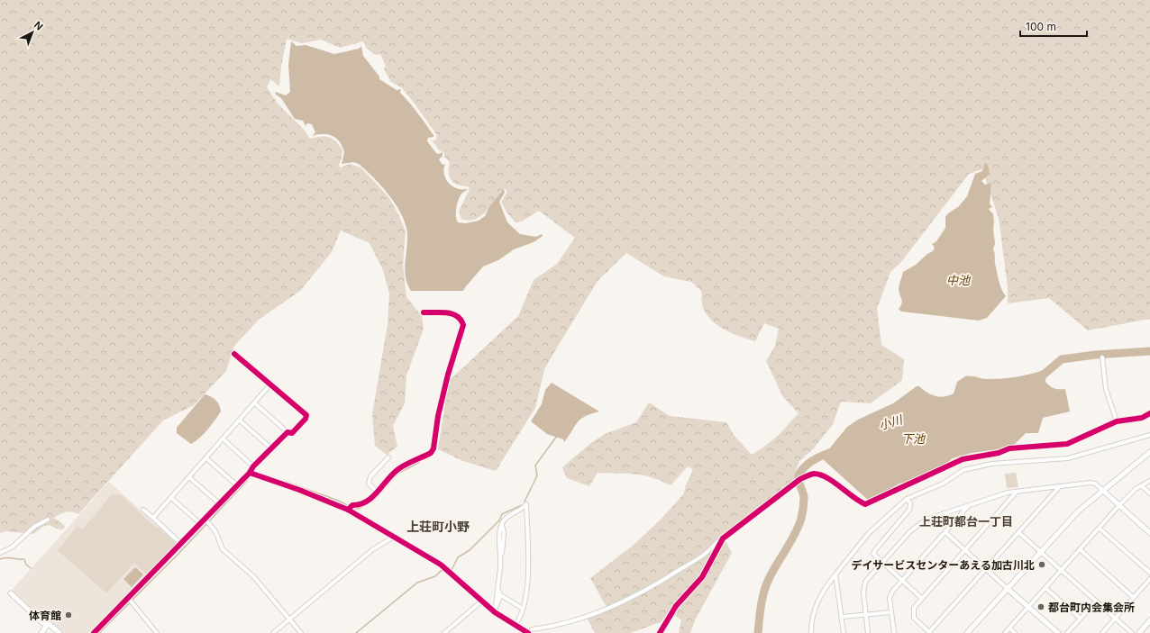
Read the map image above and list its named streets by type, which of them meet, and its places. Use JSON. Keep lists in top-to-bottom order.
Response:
{
  "districts": ["上荘町都台一丁目", "上荘町小野"],
  "water": ["中池", "小川", "下池"],
  "places": ["デイサービスセンターあえる加古川北", "都台町内会集会所", "体育館"],
  "scale_bar": "100 m",
  "north": "top right"
}
